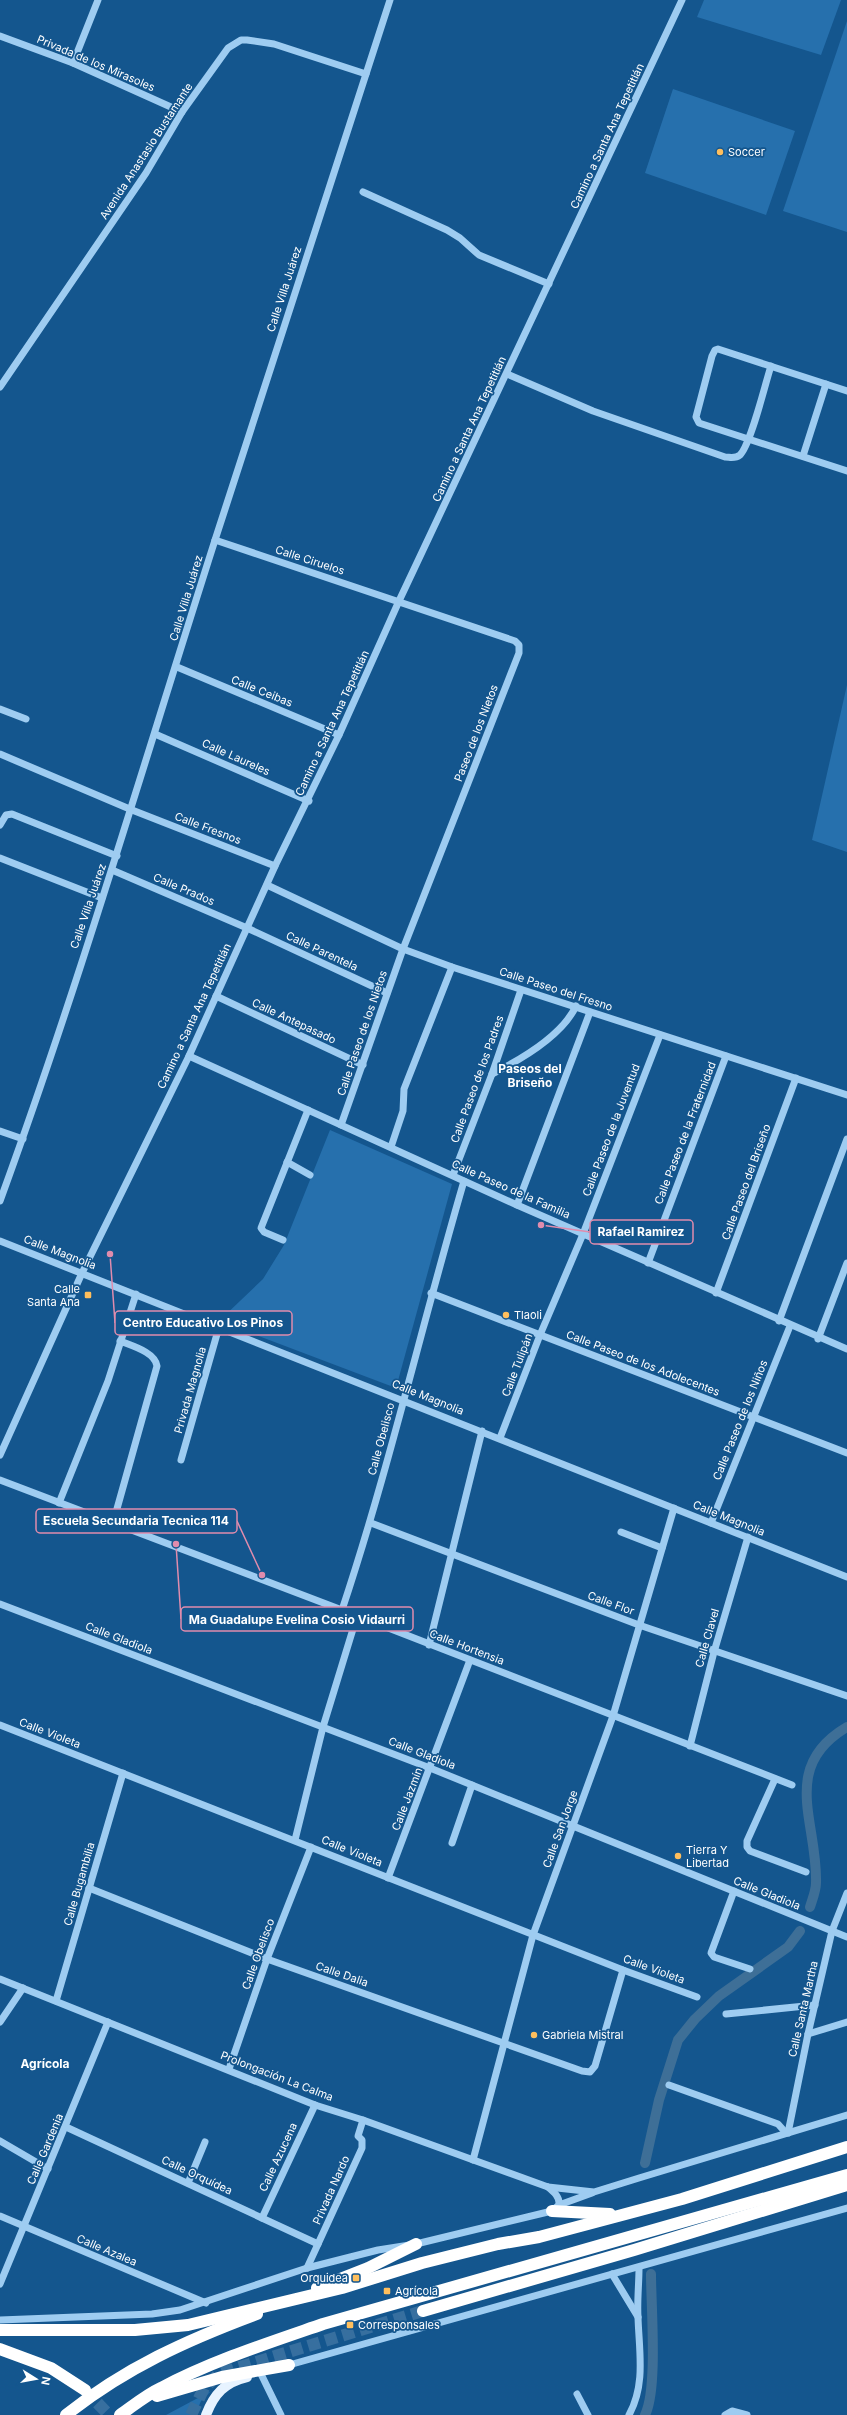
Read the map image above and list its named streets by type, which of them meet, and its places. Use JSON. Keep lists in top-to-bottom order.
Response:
{
  "streets": {
    "street": [
      "Privada de los Mirasoles",
      "Camino a Santa Ana Tepetitlán",
      "Avenida Anastasio Bustamante",
      "Calle Villa Juárez",
      "Calle Ciruelos",
      "Calle Ceibas",
      "Paseo de los Nietos",
      "Calle Laureles",
      "Calle Fresnos",
      "Calle Prados",
      "Calle Parentela",
      "Calle Paseo del Fresno",
      "Calle Antepasado",
      "Calle Paseo de los Nietos",
      "Calle Paseo de los Padres",
      "Calle Paseo de la Juventud",
      "Calle Paseo de la Fraternidad",
      "Calle Paseo del Briseño",
      "Calle Paseo de la Familia",
      "Calle Magnolia",
      "Calle Paseo de los Adolecentes",
      "Calle Tulipán",
      "Privada Magnolia",
      "Calle Paseo de los Niños",
      "Calle Obelisco",
      "Calle Flor",
      "Calle Gladiola",
      "Calle Clavel",
      "Calle Hortensia",
      "Calle Violeta",
      "Calle Jazmín",
      "Calle San Jorge",
      "Calle Bugambilia",
      "Calle Dalia",
      "Calle Santa Martha",
      "Prolongación La Calma",
      "Calle Gardenia",
      "Calle Azucena",
      "Calle Orquídea",
      "Privada Nardo",
      "Calle Azalea"
    ]
  },
  "crossings": [
    ["Privada de los Mirasoles", "Avenida Anastasio Bustamante"],
    ["Camino a Santa Ana Tepetitlán", "Calle Ciruelos"],
    ["Camino a Santa Ana Tepetitlán", "Calle Ceibas"],
    ["Camino a Santa Ana Tepetitlán", "Paseo de los Nietos"],
    ["Camino a Santa Ana Tepetitlán", "Calle Laureles"],
    ["Camino a Santa Ana Tepetitlán", "Calle Fresnos"],
    ["Camino a Santa Ana Tepetitlán", "Calle Prados"],
    ["Camino a Santa Ana Tepetitlán", "Calle Parentela"],
    ["Camino a Santa Ana Tepetitlán", "Calle Paseo del Fresno"],
    ["Camino a Santa Ana Tepetitlán", "Calle Antepasado"],
    ["Camino a Santa Ana Tepetitlán", "Calle Paseo de la Familia"],
    ["Camino a Santa Ana Tepetitlán", "Calle Magnolia"],
    ["Avenida Anastasio Bustamante", "Calle Villa Juárez"],
    ["Calle Villa Juárez", "Calle Ciruelos"],
    ["Calle Villa Juárez", "Calle Ceibas"],
    ["Calle Villa Juárez", "Calle Laureles"],
    ["Calle Villa Juárez", "Calle Fresnos"],
    ["Calle Villa Juárez", "Calle Prados"],
    ["Calle Ciruelos", "Paseo de los Nietos"],
    ["Paseo de los Nietos", "Calle Paseo del Fresno"],
    ["Paseo de los Nietos", "Calle Paseo de los Nietos"],
    ["Calle Prados", "Calle Parentela"],
    ["Calle Parentela", "Calle Paseo de los Nietos"],
    ["Calle Paseo del Fresno", "Calle Paseo de los Nietos"],
    ["Calle Paseo del Fresno", "Calle Paseo de los Padres"],
    ["Calle Paseo del Fresno", "Calle Paseo de la Juventud"],
    ["Calle Paseo del Fresno", "Calle Paseo de la Fraternidad"],
    ["Calle Paseo del Fresno", "Calle Paseo del Briseño"],
    ["Calle Antepasado", "Calle Paseo de los Nietos"],
    ["Calle Paseo de los Nietos", "Calle Paseo de la Familia"],
    ["Calle Paseo de los Padres", "Calle Paseo de la Familia"],
    ["Calle Paseo de la Juventud", "Calle Paseo de la Familia"],
    ["Calle Paseo de la Juventud", "Calle Tulipán"],
    ["Calle Paseo de la Fraternidad", "Calle Paseo de la Familia"],
    ["Calle Paseo del Briseño", "Calle Paseo de la Familia"],
    ["Calle Paseo de la Familia", "Calle Tulipán"],
    ["Calle Paseo de la Familia", "Calle Paseo de los Niños"],
    ["Calle Paseo de la Familia", "Calle Obelisco"],
    ["Calle Magnolia", "Calle Tulipán"],
    ["Calle Magnolia", "Privada Magnolia"],
    ["Calle Magnolia", "Calle Paseo de los Niños"],
    ["Calle Magnolia", "Calle Obelisco"],
    ["Calle Magnolia", "Calle Clavel"],
    ["Calle Magnolia", "Calle San Jorge"],
    ["Calle Paseo de los Adolecentes", "Calle Tulipán"],
    ["Calle Paseo de los Adolecentes", "Calle Paseo de los Niños"],
    ["Calle Paseo de los Adolecentes", "Calle Obelisco"],
    ["Calle Obelisco", "Calle Flor"],
    ["Calle Obelisco", "Calle Hortensia"],
    ["Calle Obelisco", "Calle Violeta"],
    ["Calle Obelisco", "Calle Dalia"],
    ["Calle Obelisco", "Prolongación La Calma"],
    ["Calle Flor", "Calle Clavel"],
    ["Calle Flor", "Calle San Jorge"],
    ["Calle Gladiola", "Calle Jazmín"],
    ["Calle Gladiola", "Calle San Jorge"],
    ["Calle Gladiola", "Calle Santa Martha"],
    ["Calle Clavel", "Calle Hortensia"],
    ["Calle Hortensia", "Calle Jazmín"],
    ["Calle Hortensia", "Calle San Jorge"],
    ["Calle Violeta", "Calle Jazmín"],
    ["Calle Violeta", "Calle San Jorge"],
    ["Calle Violeta", "Calle Bugambilia"],
    ["Calle Violeta", "Calle Dalia"],
    ["Calle San Jorge", "Calle Dalia"],
    ["Calle San Jorge", "Prolongación La Calma"],
    ["Calle Bugambilia", "Calle Dalia"],
    ["Calle Bugambilia", "Prolongación La Calma"],
    ["Calle Santa Martha", "Prolongación La Calma"],
    ["Prolongación La Calma", "Calle Gardenia"],
    ["Prolongación La Calma", "Calle Azucena"],
    ["Prolongación La Calma", "Privada Nardo"],
    ["Calle Gardenia", "Calle Orquídea"],
    ["Calle Gardenia", "Calle Azalea"],
    ["Calle Azucena", "Calle Orquídea"],
    ["Calle Orquídea", "Privada Nardo"]
  ],
  "districts": ["Paseos del Briseño", "Agrícola"],
  "places": {
    "other": [
      "Soccer",
      "Rafael Ramirez",
      "Centro Educativo Los Pinos",
      "Tlaoli",
      "Ma Guadalupe Evelina Cosio Vidaurri",
      "Escuela Secundaria Tecnica 114",
      "Tierra Y Libertad",
      "Gabriela Mistral"
    ],
    "transit": [
      "Calle Santa Ana",
      "Orquidea",
      "Agrícola",
      "Corresponsales"
    ]
  },
  "north": "right"
}
